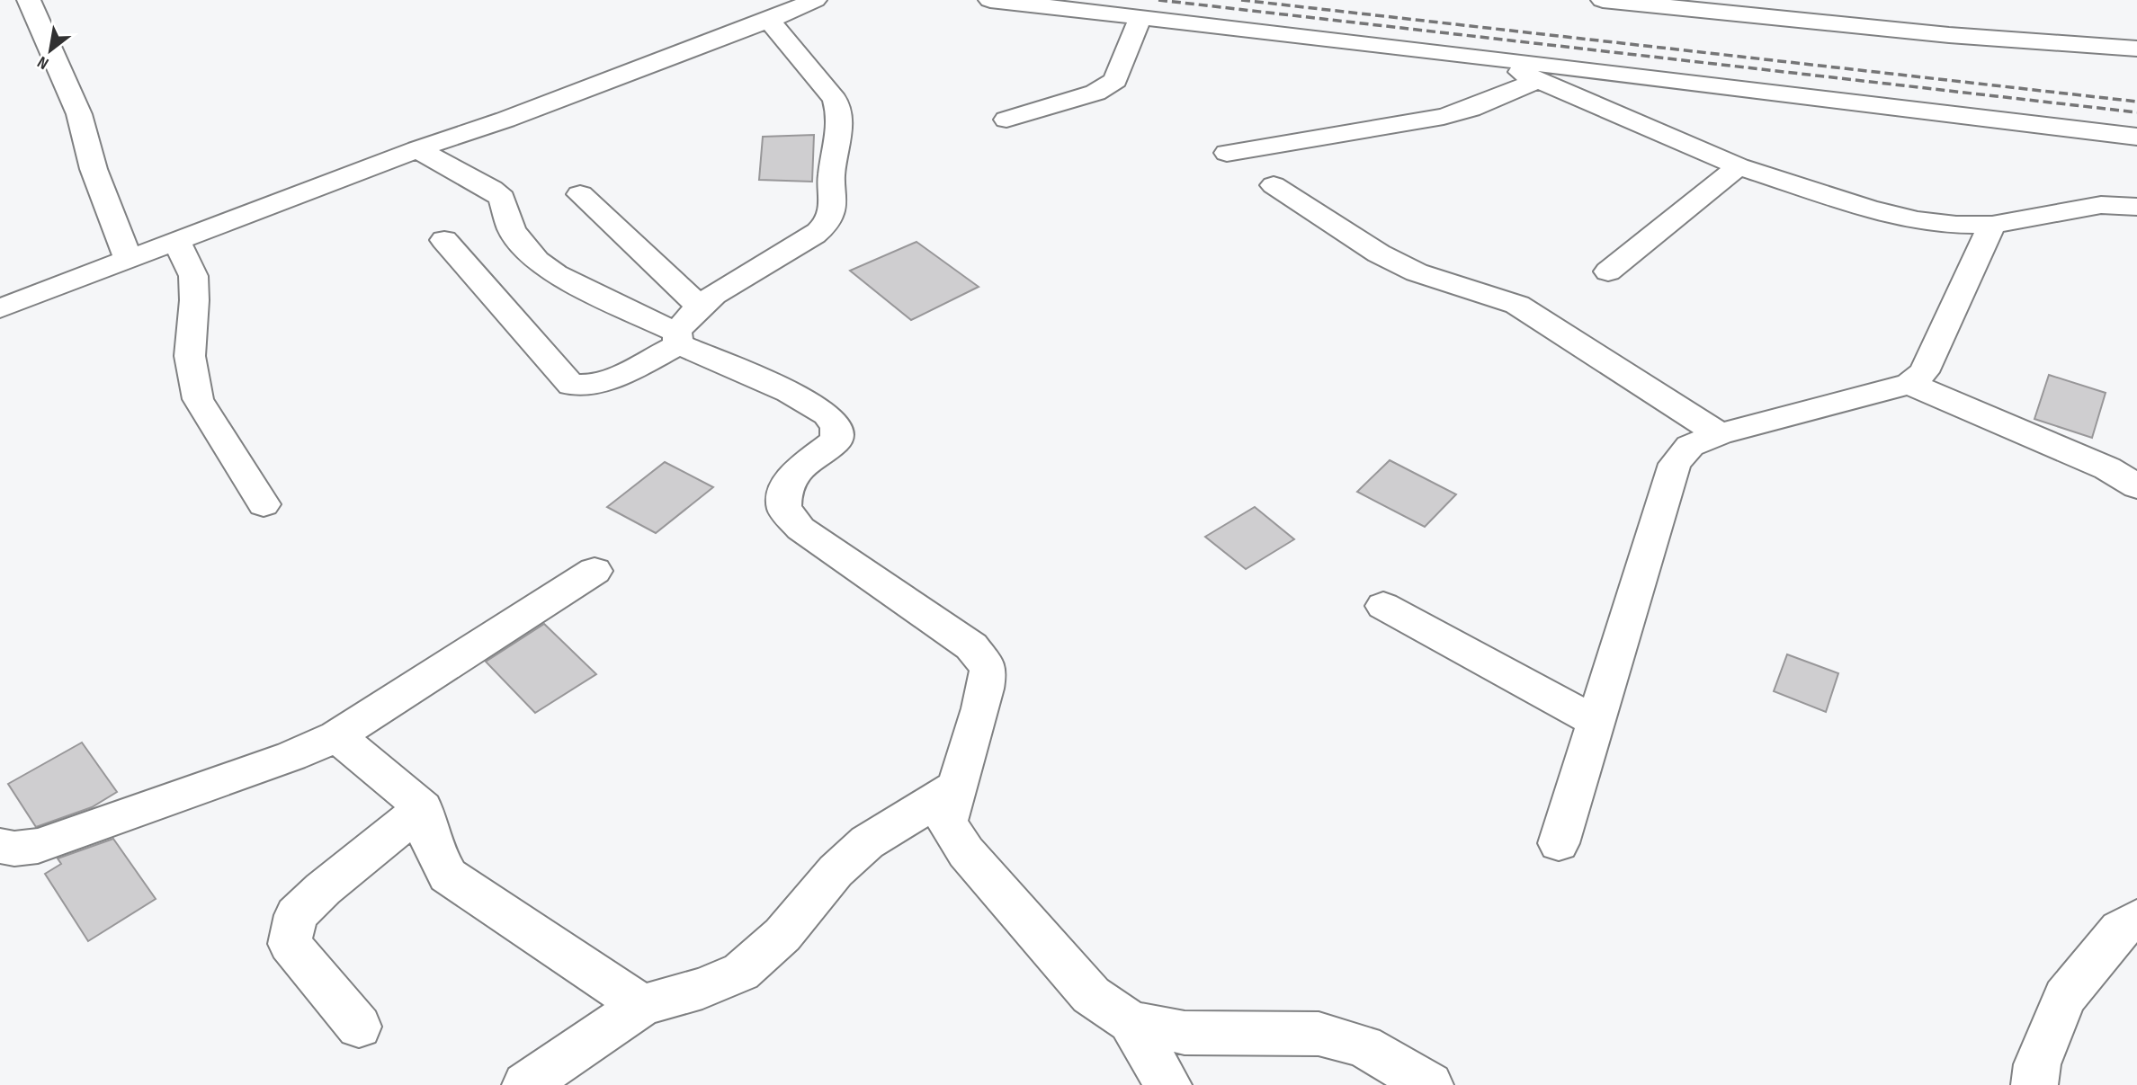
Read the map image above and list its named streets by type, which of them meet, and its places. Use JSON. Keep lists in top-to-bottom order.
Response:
{
  "north": "bottom left"
}
